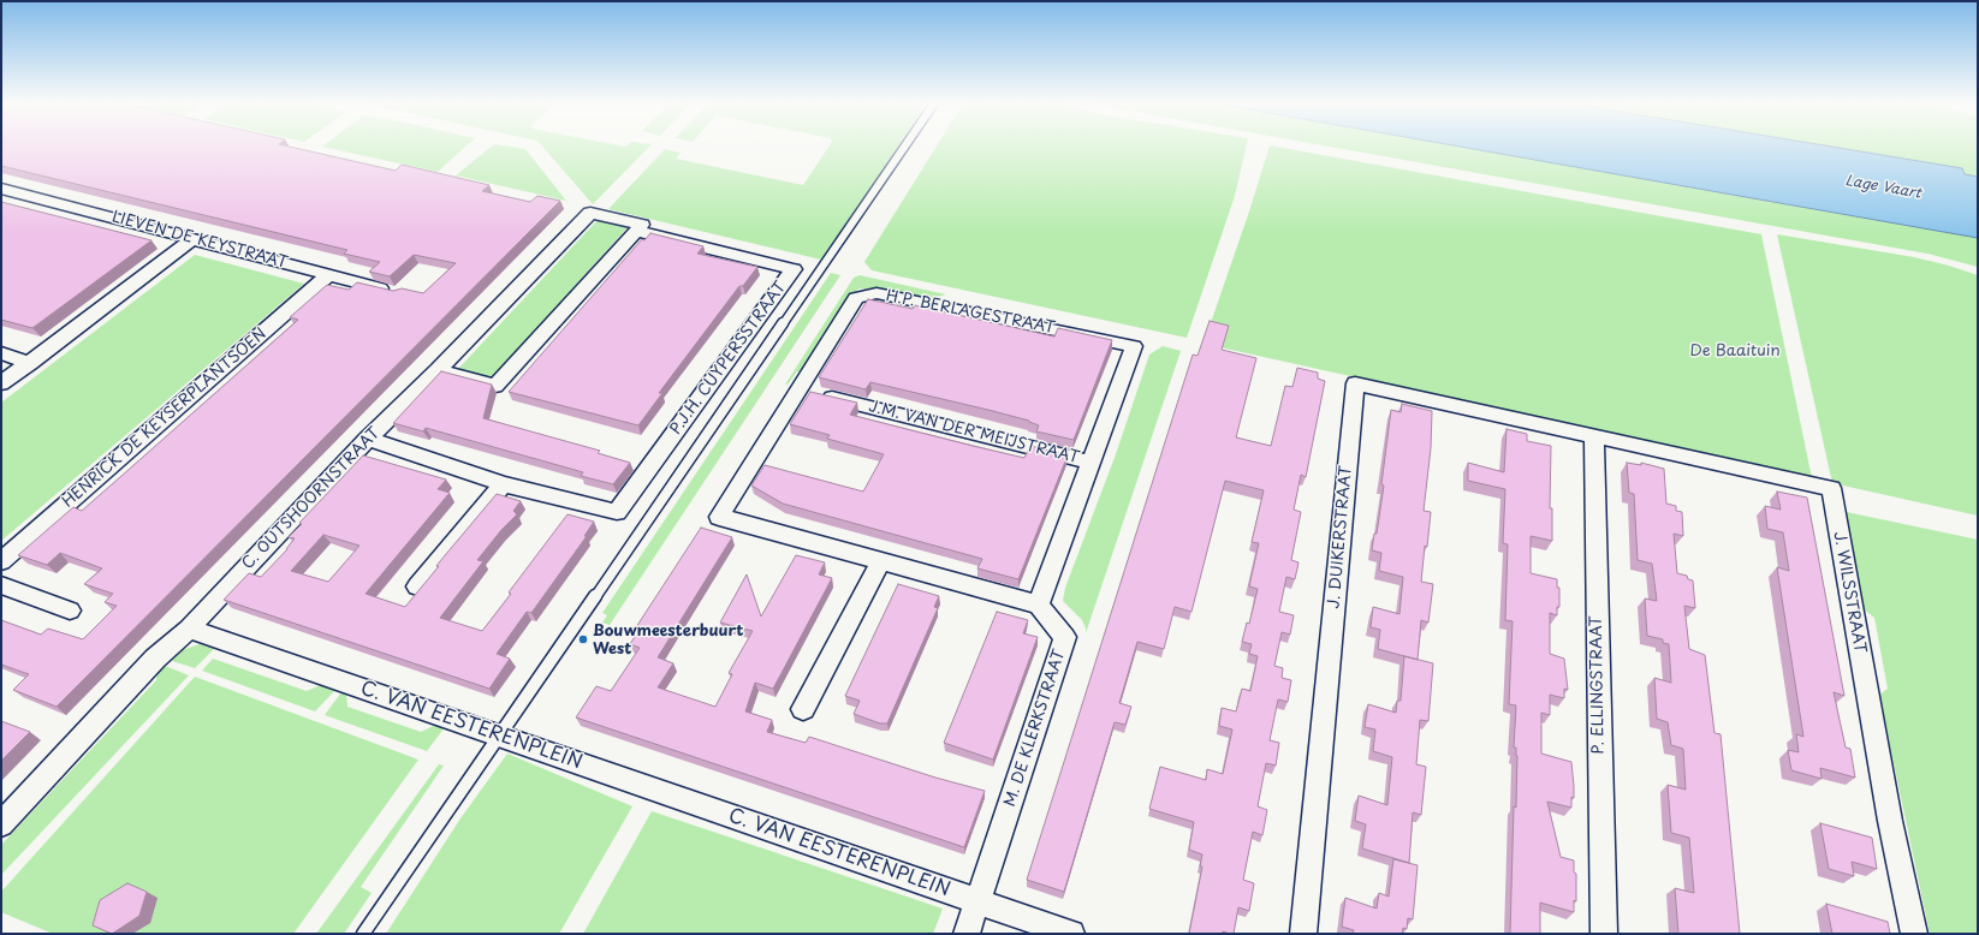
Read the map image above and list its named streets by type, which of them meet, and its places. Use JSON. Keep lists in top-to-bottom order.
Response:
{
  "streets": {
    "street": [
      "LIEVEN DE KEYSTRAAT",
      "H.P. BERLAGESTRAAT",
      "P.J.H. CUYPERSSTRAAT",
      "HENRICK DE KEYSERPLANTSOEN",
      "J.M. VAN DER MEIJSTRAAT",
      "C. OUTSHOORNSTRAAT",
      "J. DUIKERSTRAAT",
      "J. WILSSTRAAT",
      "P. ELLINGSTRAAT",
      "C. VAN EESTERENPLEIN",
      "M. DE KLERKSTRAAT"
    ]
  },
  "crossings": [
    ["LIEVEN DE KEYSTRAAT", "HENRICK DE KEYSERPLANTSOEN"],
    ["H.P. BERLAGESTRAAT", "J.M. VAN DER MEIJSTRAAT"],
    ["P.J.H. CUYPERSSTRAAT", "C. OUTSHOORNSTRAAT"],
    ["C. OUTSHOORNSTRAAT", "C. VAN EESTERENPLEIN"],
    ["J. DUIKERSTRAAT", "J. WILSSTRAAT"],
    ["J. DUIKERSTRAAT", "P. ELLINGSTRAAT"],
    ["J. WILSSTRAAT", "P. ELLINGSTRAAT"],
    ["C. VAN EESTERENPLEIN", "M. DE KLERKSTRAAT"]
  ],
  "water": ["Lage Vaart"],
  "parks": ["De Baaituin"],
  "places": ["Bouwmeesterbuurt West"]
}
